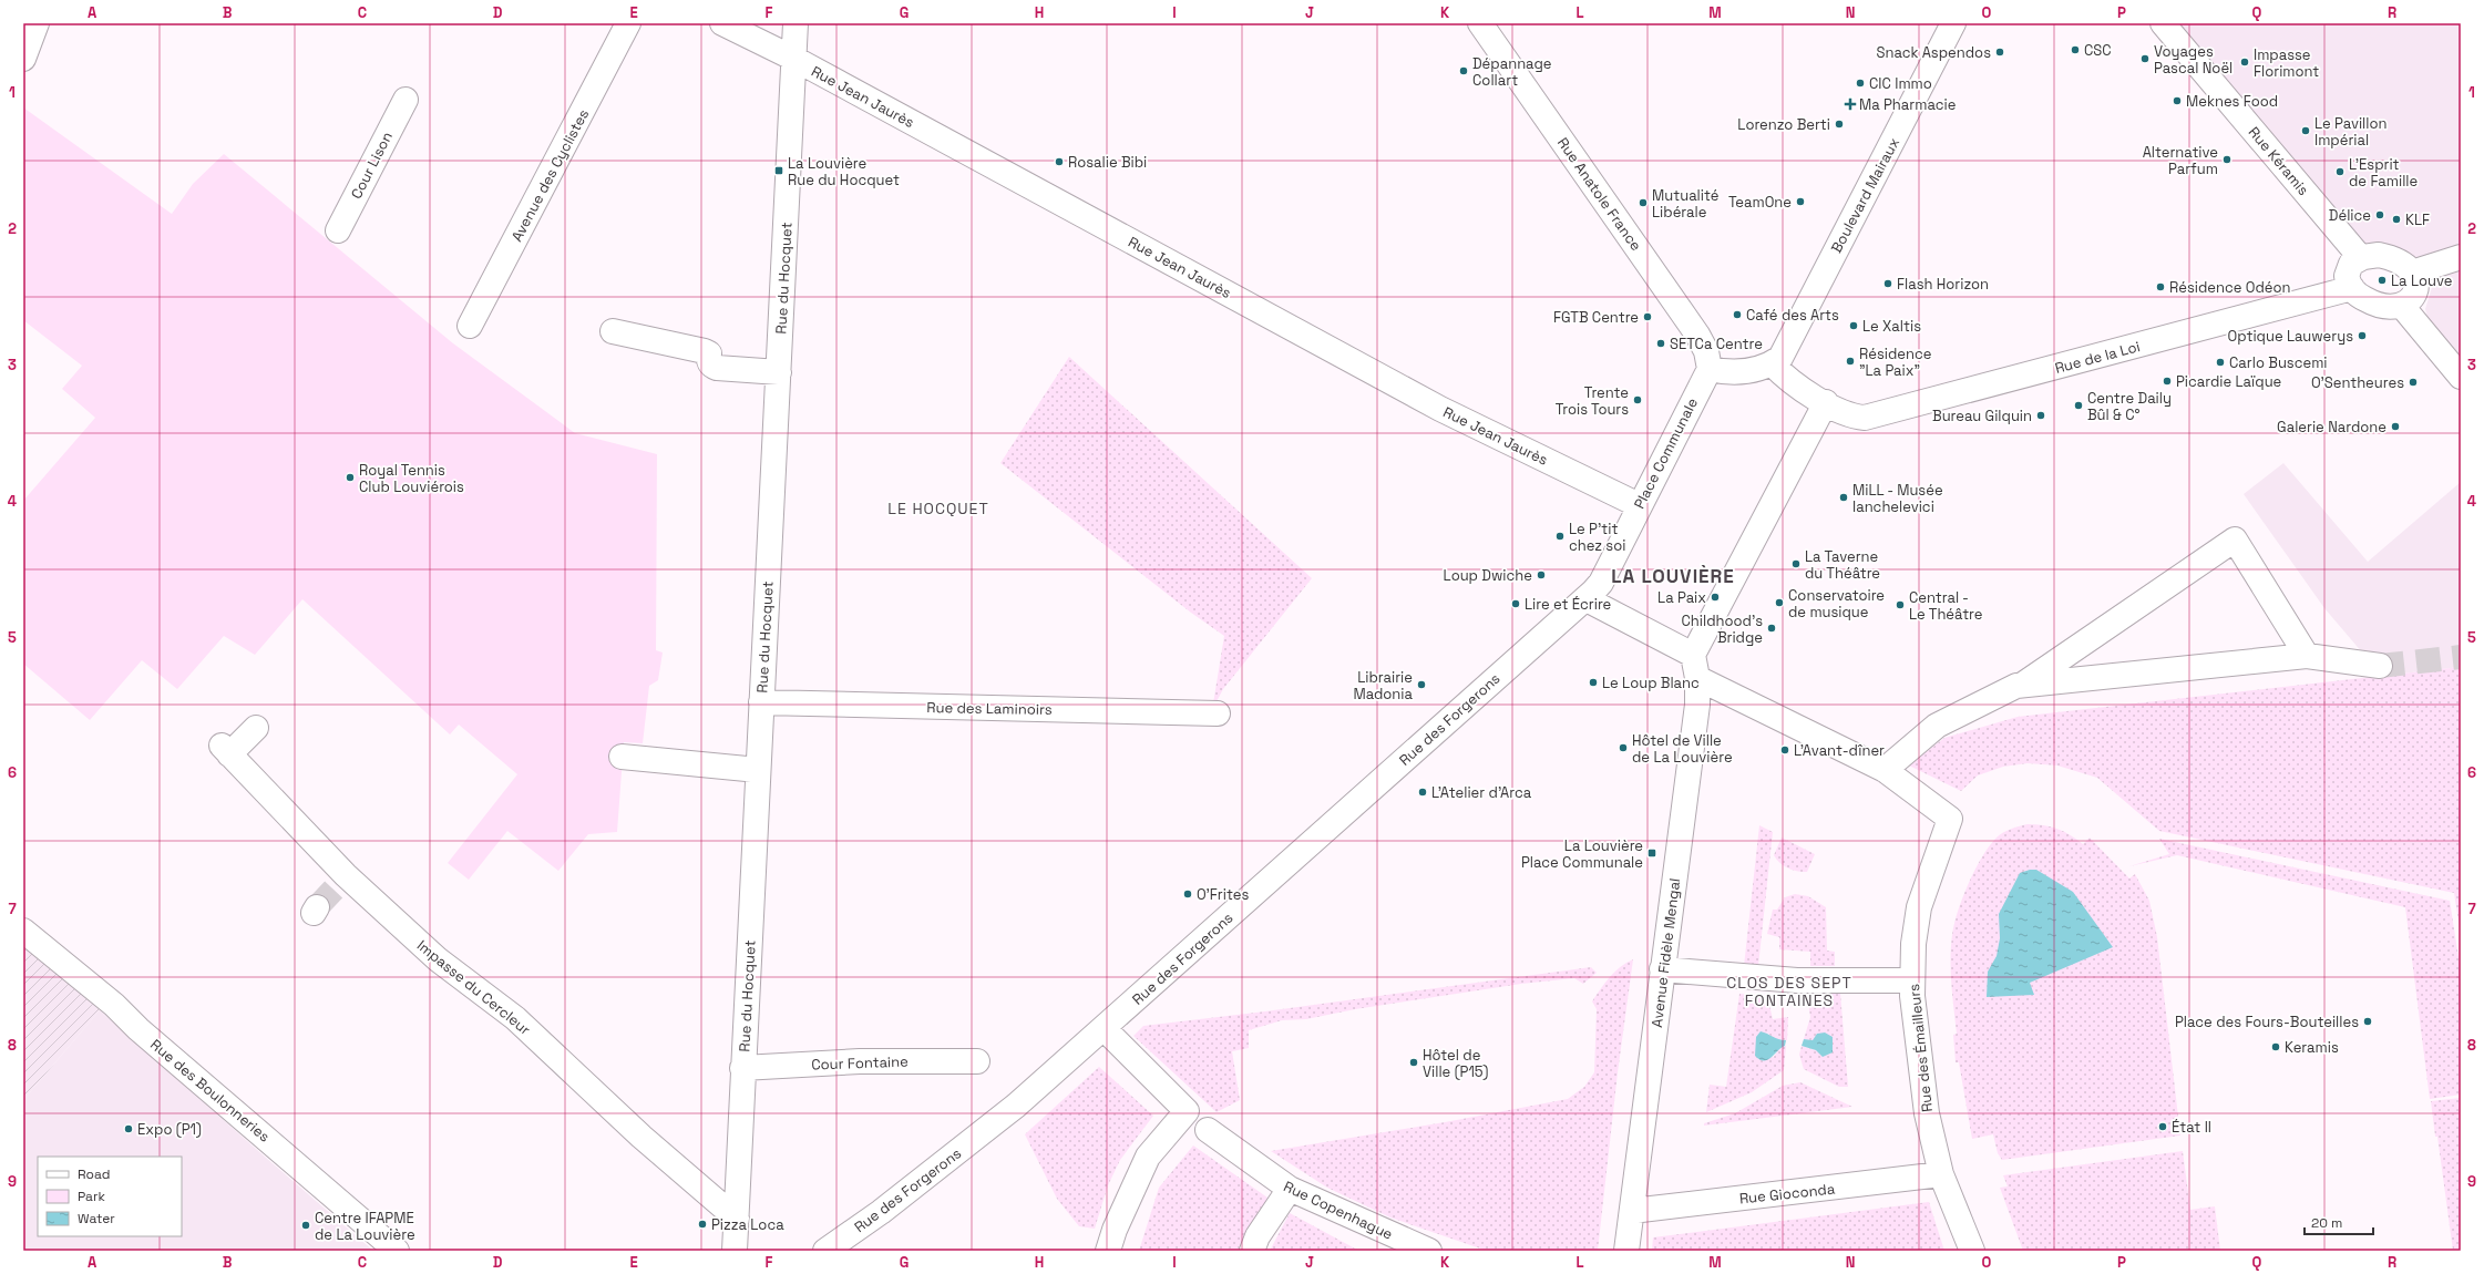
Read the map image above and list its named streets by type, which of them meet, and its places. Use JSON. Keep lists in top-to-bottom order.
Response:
{
  "streets": {
    "street": [
      "Rue Jean Jaurès",
      "Rue Kéramis",
      "Cour Lison",
      "Avenue des Cyclistes",
      "Rue Anatole France",
      "Boulevard Mairaux",
      "Rue du Hocquet",
      "Rue de la Loi",
      "Place Communale",
      "Rue des Laminoirs",
      "Rue des Forgerons",
      "Avenue Fidèle Mengal",
      "Impasse du Cercleur",
      "Rue des Émailleurs",
      "Cour Fontaine",
      "Rue des Boulonneries",
      "Rue Gioconda",
      "Rue Copenhague"
    ]
  },
  "crossings": [
    ["Rue Jean Jaurès", "Rue du Hocquet"],
    ["Rue Jean Jaurès", "Place Communale"],
    ["Rue Kéramis", "Rue de la Loi"],
    ["Rue Anatole France", "Place Communale"],
    ["Rue du Hocquet", "Rue des Laminoirs"],
    ["Rue du Hocquet", "Impasse du Cercleur"],
    ["Rue du Hocquet", "Cour Fontaine"],
    ["Place Communale", "Rue des Forgerons"],
    ["Avenue Fidèle Mengal", "Rue Gioconda"],
    ["Rue des Émailleurs", "Rue Gioconda"]
  ],
  "districts": ["LE HOCQUET", "LA LOUVIÈRE", "CLOS DES SEPT FONTAINES"],
  "places": {
    "other": [
      "CSC",
      "Snack Aspendos",
      "Voyages Pascal Noël",
      "Impasse Florimont",
      "Dépannage Collart",
      "CIC Immo",
      "Meknes Food",
      "Lorenzo Berti",
      "Le Pavillon Impérial",
      "Alternative Parfum",
      "Rosalie Bibi",
      "L'Esprit de Famille",
      "TeamOne",
      "Mutualité Libérale",
      "Délice",
      "KLF",
      "La Louve",
      "Flash Horizon",
      "Résidence Odéon",
      "Café des Arts",
      "FGTB Centre",
      "Le Xaltis",
      "Optique Lauwerys",
      "SETCa Centre",
      "Résidence \"La Paix\"",
      "Carlo Buscemi",
      "Picardie Laïque",
      "O'Sentheures",
      "Trente Trois Tours",
      "Centre Daily Bûl & C°",
      "Bureau Gilquin",
      "Galerie Nardone",
      "Royal Tennis Club Louviérois",
      "MiLL - Musée Ianchelevici",
      "Le P'tit chez soi",
      "La Taverne du Théâtre",
      "Loup Dwiche",
      "La Paix",
      "Conservatoire de musique",
      "Lire et Écrire",
      "Central - Le Théâtre",
      "Childhood's Bridge",
      "Le Loup Blanc",
      "Librairie Madonia",
      "Hôtel de Ville de La Louvière",
      "L'Avant-dîner",
      "L'Atelier d'Arca",
      "O'Frites",
      "Place des Fours-Bouteilles",
      "Keramis",
      "Hôtel de Ville (P15)",
      "État II",
      "Expo (P1)",
      "Pizza Loca",
      "Centre IFAPME de La Louvière"
    ],
    "health": ["Ma Pharmacie"],
    "transit": ["La Louvière Rue du Hocquet", "La Louvière Place Communale"]
  },
  "legend": ["Road", "Park", "Water"],
  "scale_bar": "20 m",
  "grid": {
    "columns": [
      "A",
      "B",
      "C",
      "D",
      "E",
      "F",
      "G",
      "H",
      "I",
      "J",
      "K",
      "L",
      "M",
      "N",
      "O",
      "P",
      "Q",
      "R"
    ],
    "rows": [
      "1",
      "2",
      "3",
      "4",
      "5",
      "6",
      "7",
      "8",
      "9"
    ]
  }
}
